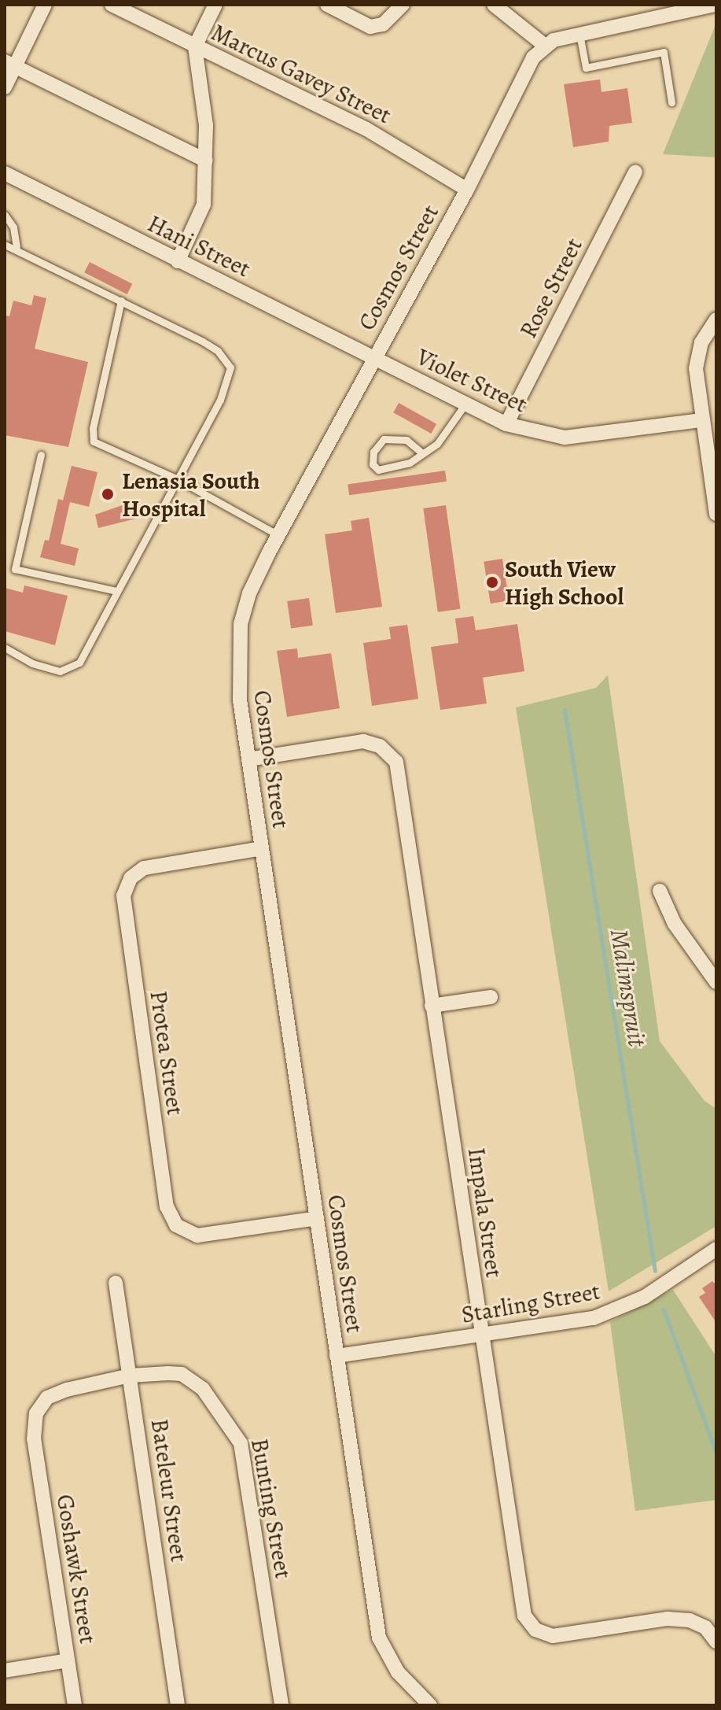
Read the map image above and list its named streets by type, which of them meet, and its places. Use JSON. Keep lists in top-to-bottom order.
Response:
{
  "streets": {
    "street": [
      "Marcus Gavey Street",
      "Hani Street",
      "Cosmos Street",
      "Rose Street",
      "Violet Street",
      "Protea Street",
      "Impala Street",
      "Starling Street",
      "Bateleur Street",
      "Bunting Street",
      "Goshawk Street"
    ]
  },
  "crossings": [
    ["Marcus Gavey Street", "Cosmos Street"],
    ["Hani Street", "Cosmos Street"],
    ["Hani Street", "Violet Street"],
    ["Cosmos Street", "Violet Street"],
    ["Cosmos Street", "Protea Street"],
    ["Cosmos Street", "Impala Street"],
    ["Cosmos Street", "Starling Street"],
    ["Rose Street", "Violet Street"],
    ["Impala Street", "Starling Street"],
    ["Bateleur Street", "Bunting Street"],
    ["Bunting Street", "Goshawk Street"]
  ],
  "water": ["Malimspruit"],
  "places": ["Lenasia South Hospital", "South View High School"]
}
